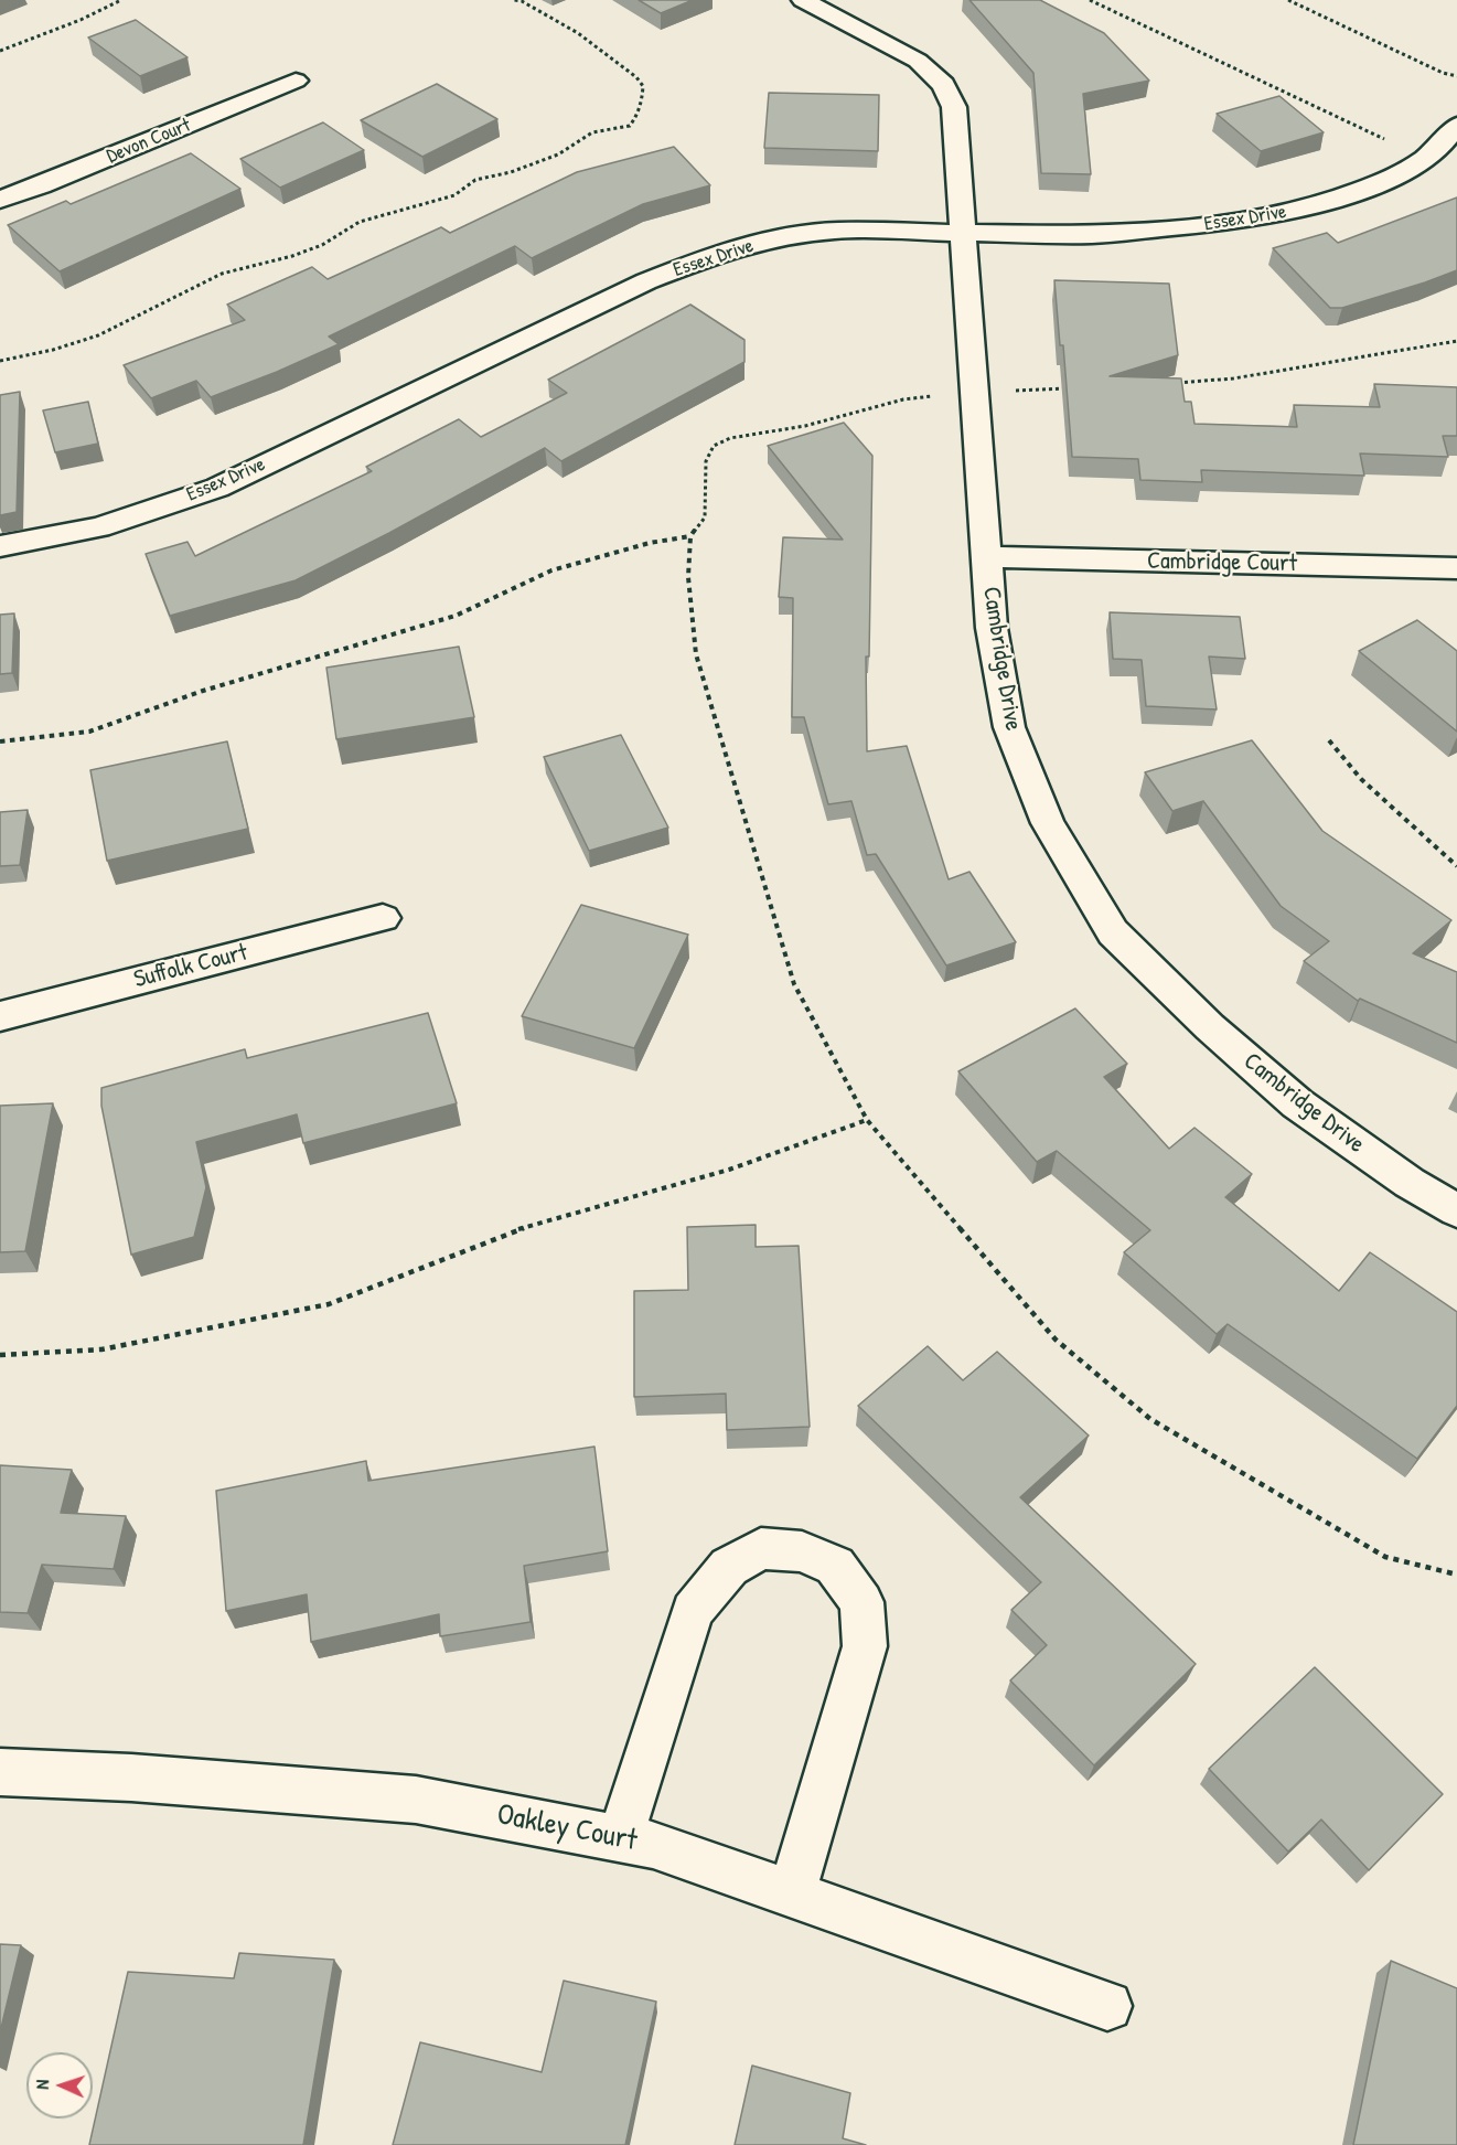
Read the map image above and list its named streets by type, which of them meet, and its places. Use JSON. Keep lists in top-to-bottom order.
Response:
{
  "streets": {
    "street": [
      "Devon Court",
      "Essex Drive",
      "Cambridge Court",
      "Cambridge Drive",
      "Suffolk Court",
      "Oakley Court"
    ]
  },
  "crossings": [
    ["Essex Drive", "Cambridge Drive"],
    ["Cambridge Court", "Cambridge Drive"]
  ],
  "north": "left"
}
